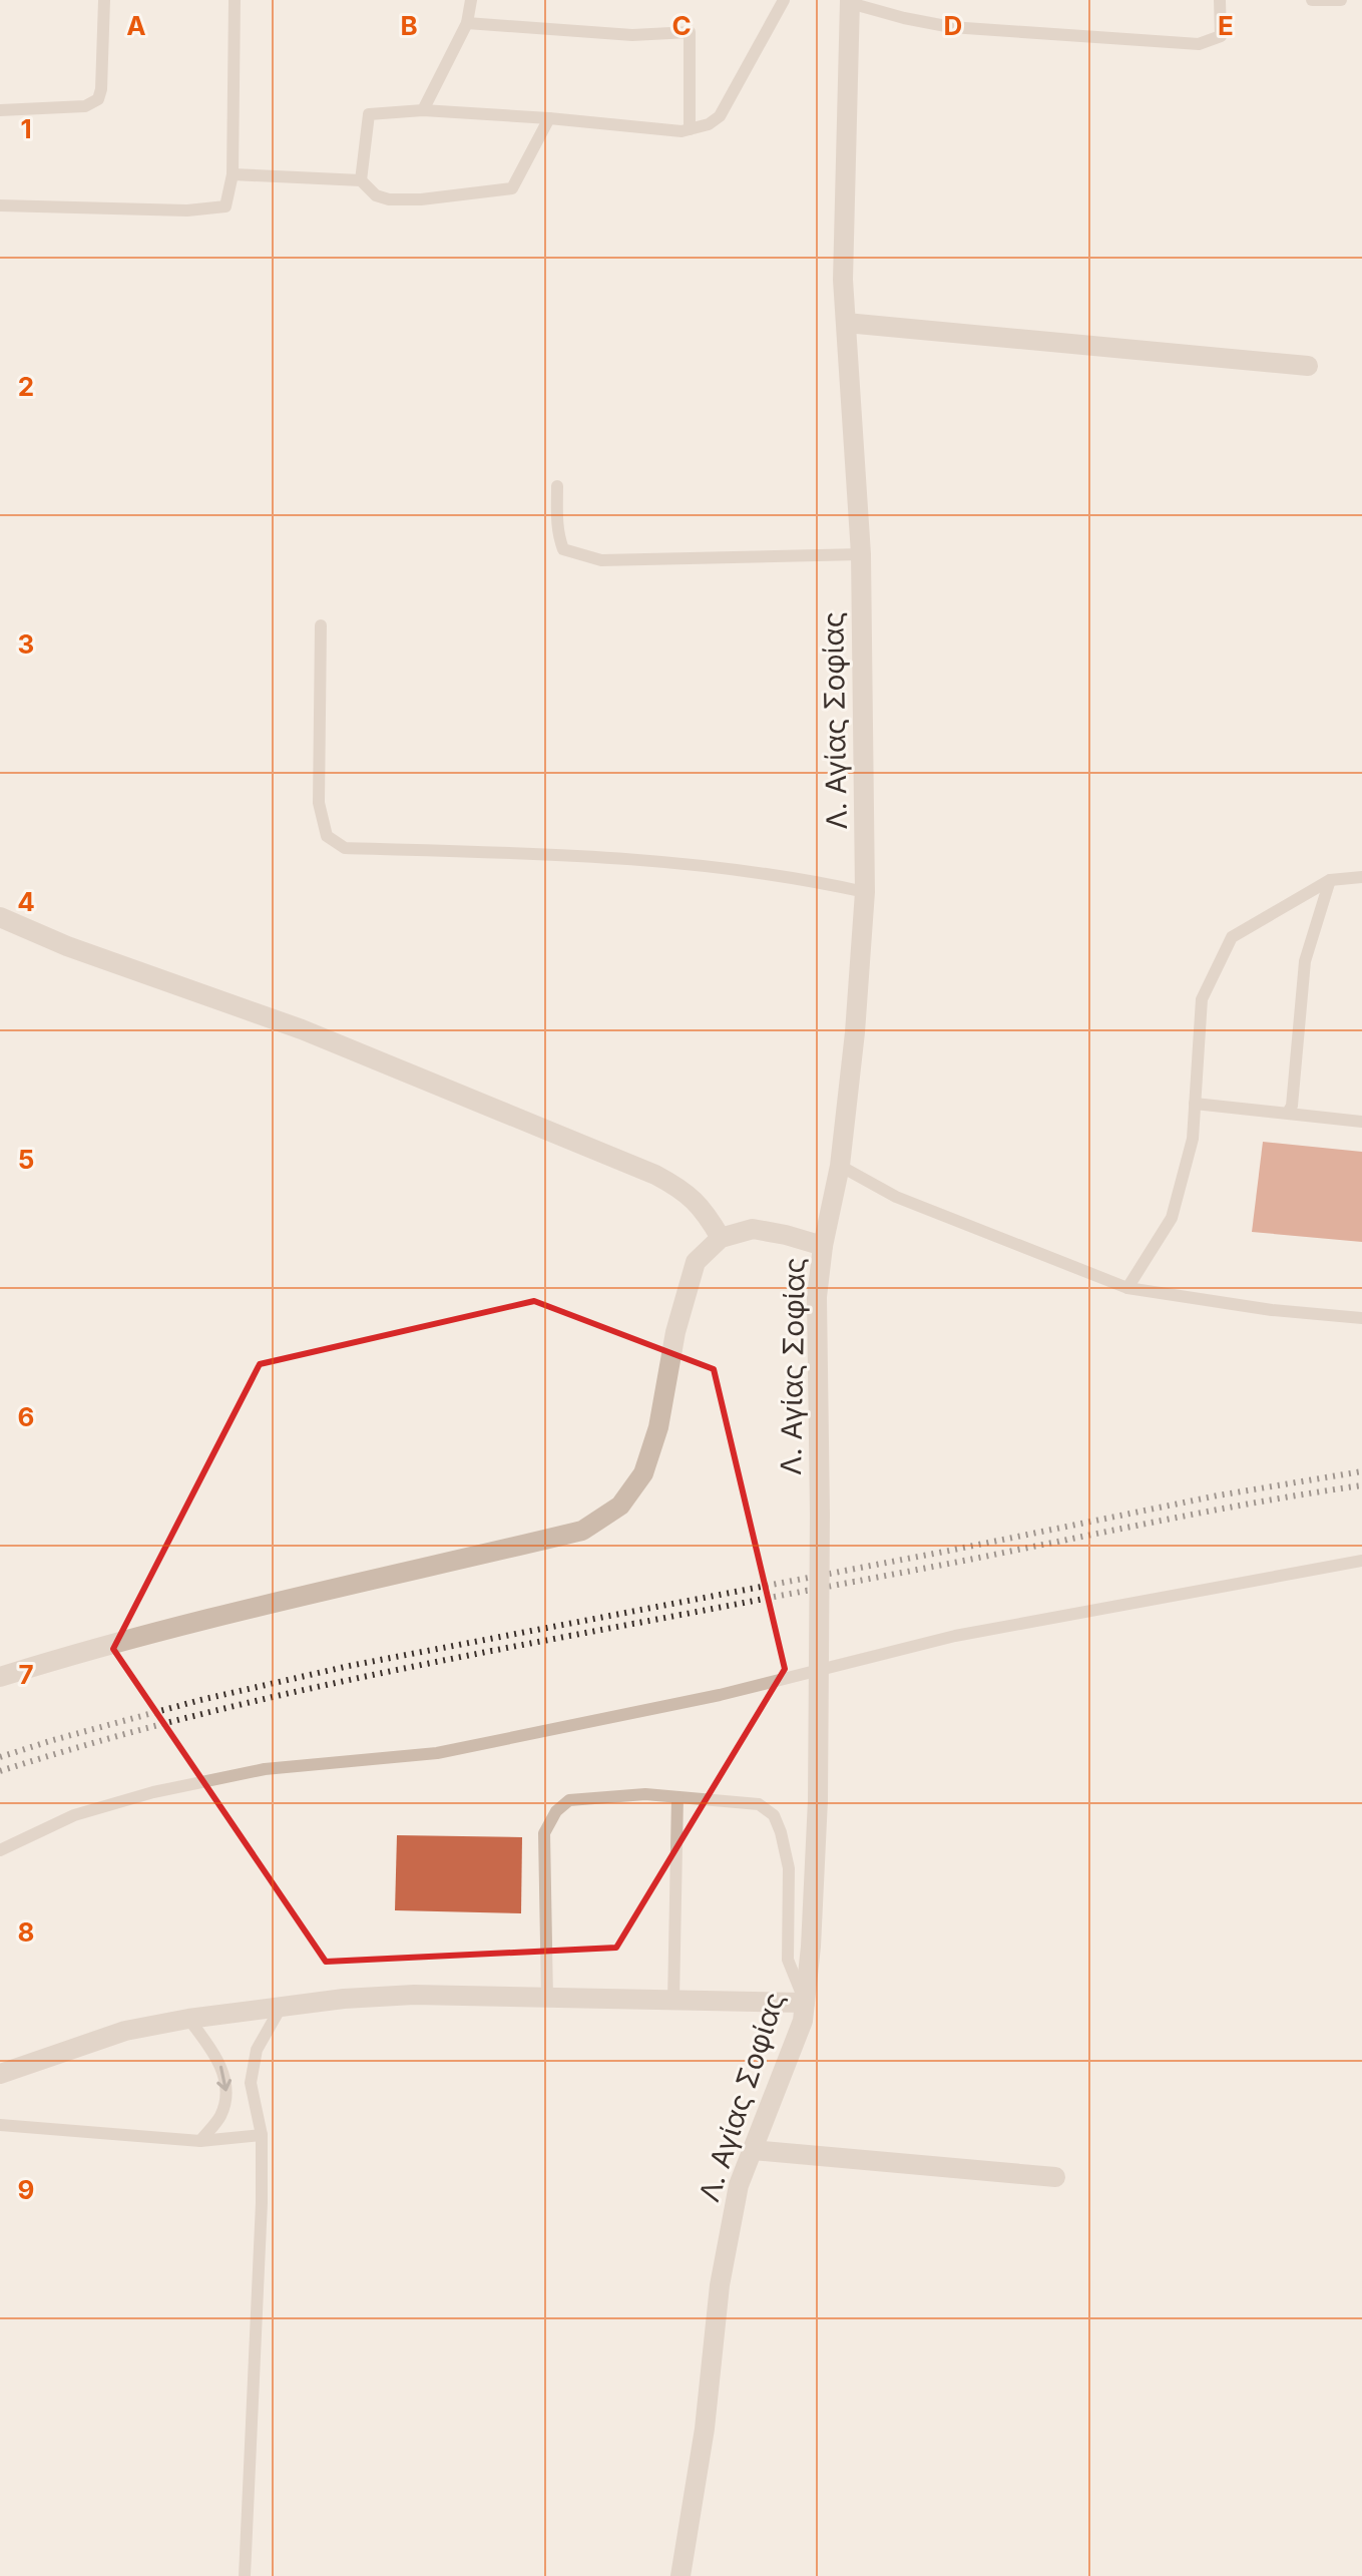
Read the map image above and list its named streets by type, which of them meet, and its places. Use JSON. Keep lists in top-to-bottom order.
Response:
{
  "streets": {
    "street": ["Λ. Αγίας Σοφίας"]
  },
  "grid": {
    "columns": [
      "A",
      "B",
      "C",
      "D",
      "E"
    ],
    "rows": [
      "1",
      "2",
      "3",
      "4",
      "5",
      "6",
      "7",
      "8",
      "9"
    ]
  }
}
